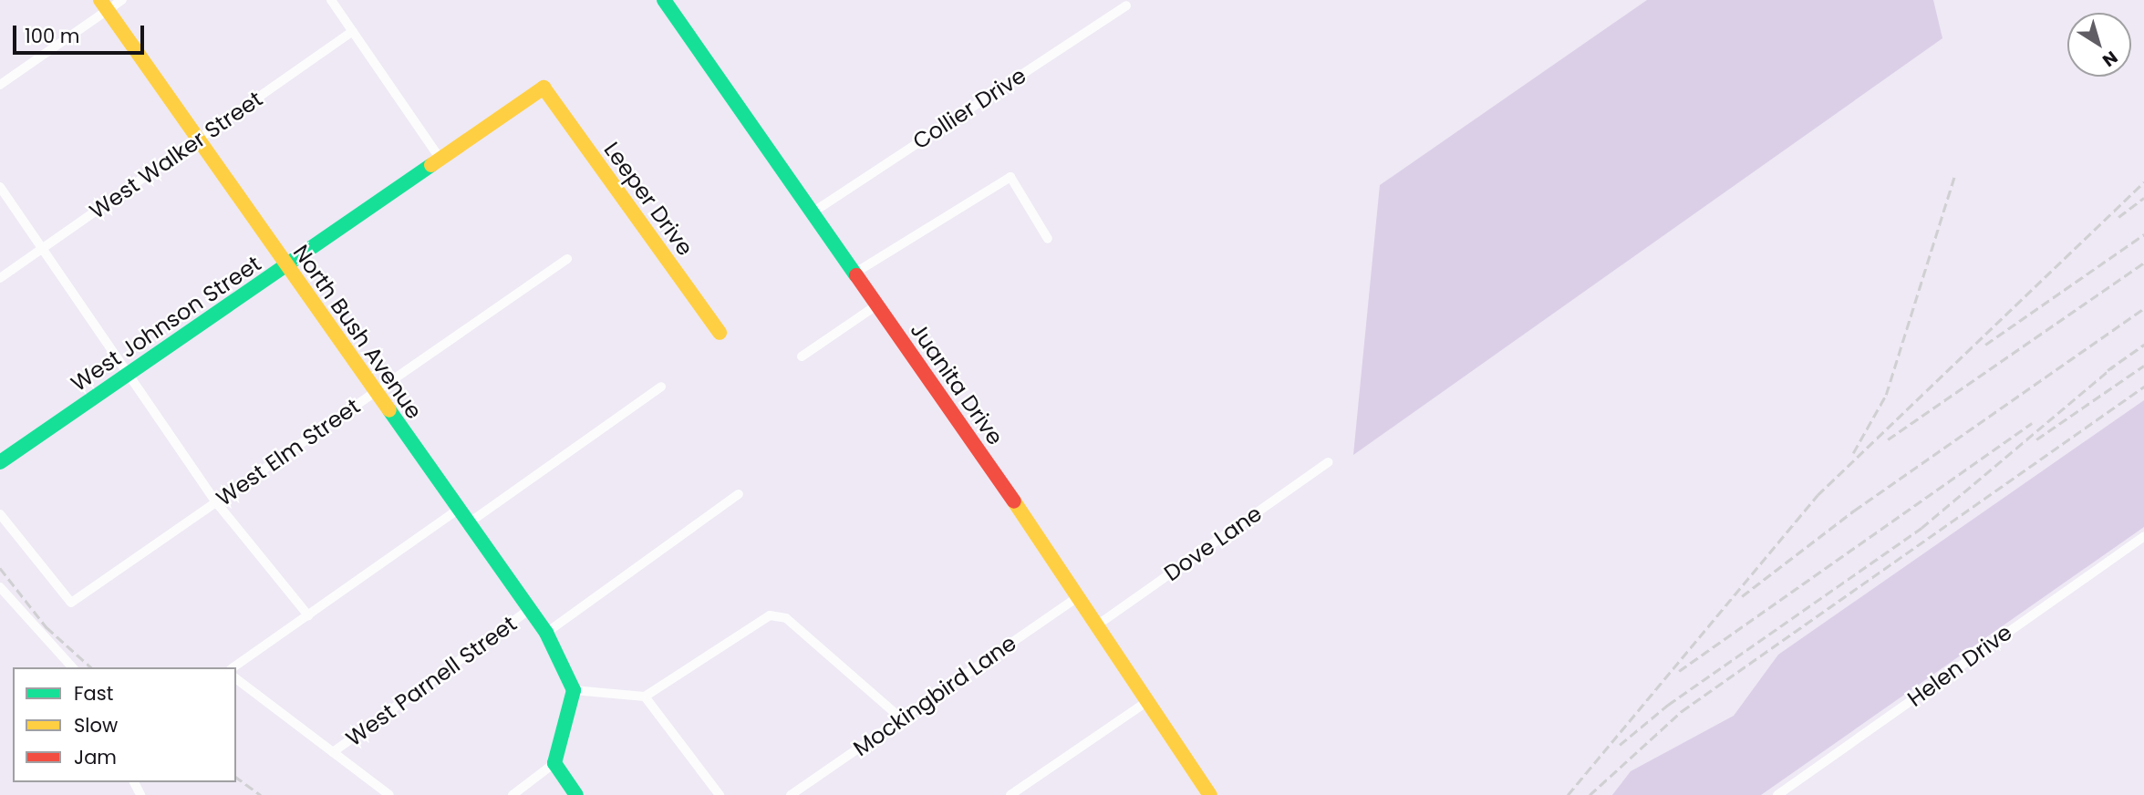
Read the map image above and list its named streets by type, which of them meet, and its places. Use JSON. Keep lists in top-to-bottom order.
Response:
{
  "streets": {
    "street": [
      "Collier Drive",
      "West Walker Street",
      "Leeper Drive",
      "West Johnson Street",
      "North Bush Avenue",
      "Juanita Drive",
      "West Elm Street",
      "Dove Lane",
      "Helen Drive",
      "West Parnell Street",
      "Mockingbird Lane"
    ]
  },
  "crossings": [
    ["Collier Drive", "Juanita Drive"],
    ["West Walker Street", "North Bush Avenue"],
    ["Leeper Drive", "West Johnson Street"],
    ["West Johnson Street", "North Bush Avenue"],
    ["North Bush Avenue", "West Elm Street"],
    ["North Bush Avenue", "West Parnell Street"],
    ["Juanita Drive", "Dove Lane"],
    ["Juanita Drive", "Mockingbird Lane"]
  ],
  "legend": ["Fast", "Slow", "Jam"],
  "scale_bar": "100 m",
  "north": "bottom right"
}
